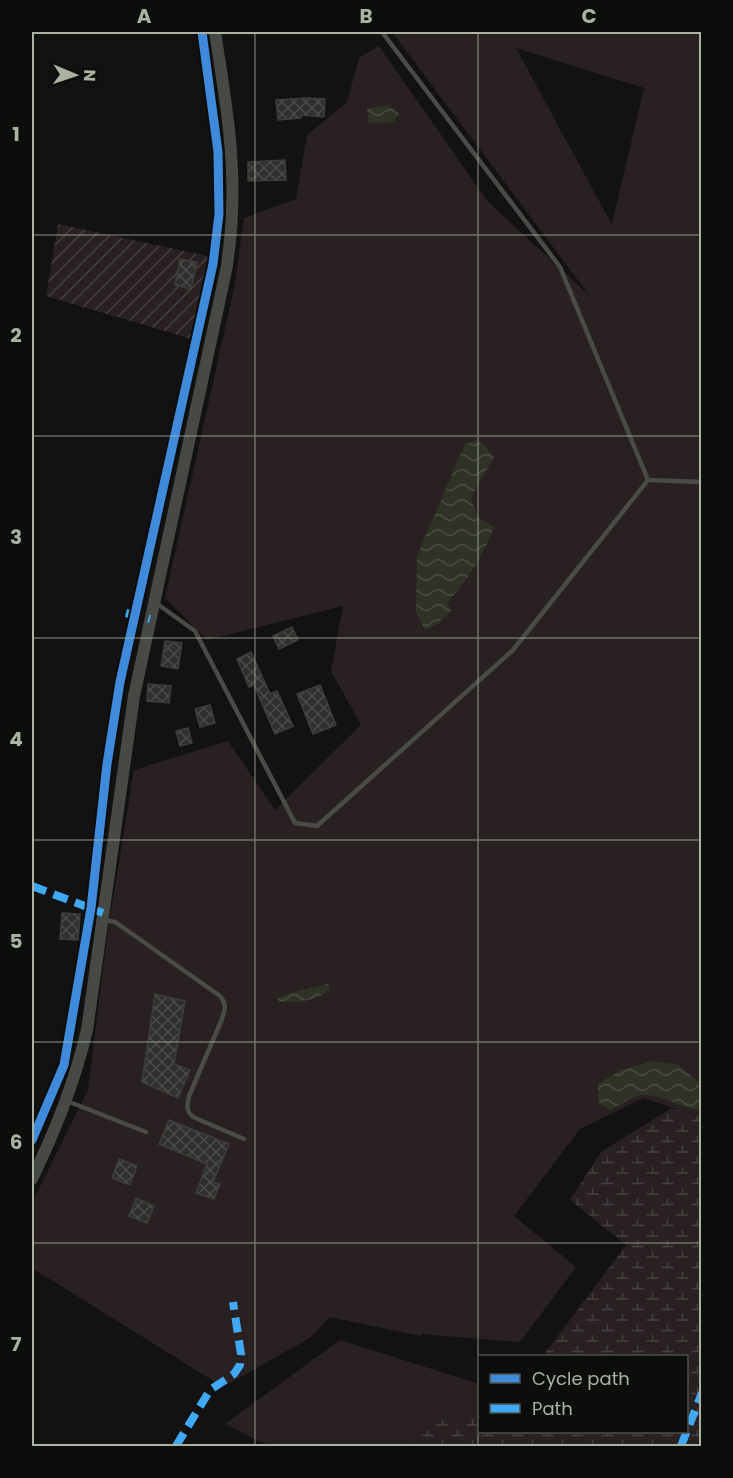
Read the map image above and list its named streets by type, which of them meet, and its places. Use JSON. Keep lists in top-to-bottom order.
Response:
{
  "legend": ["Cycle path", "Path"],
  "north": "right",
  "grid": {
    "columns": ["A", "B", "C"],
    "rows": [
      "1",
      "2",
      "3",
      "4",
      "5",
      "6",
      "7"
    ]
  }
}
